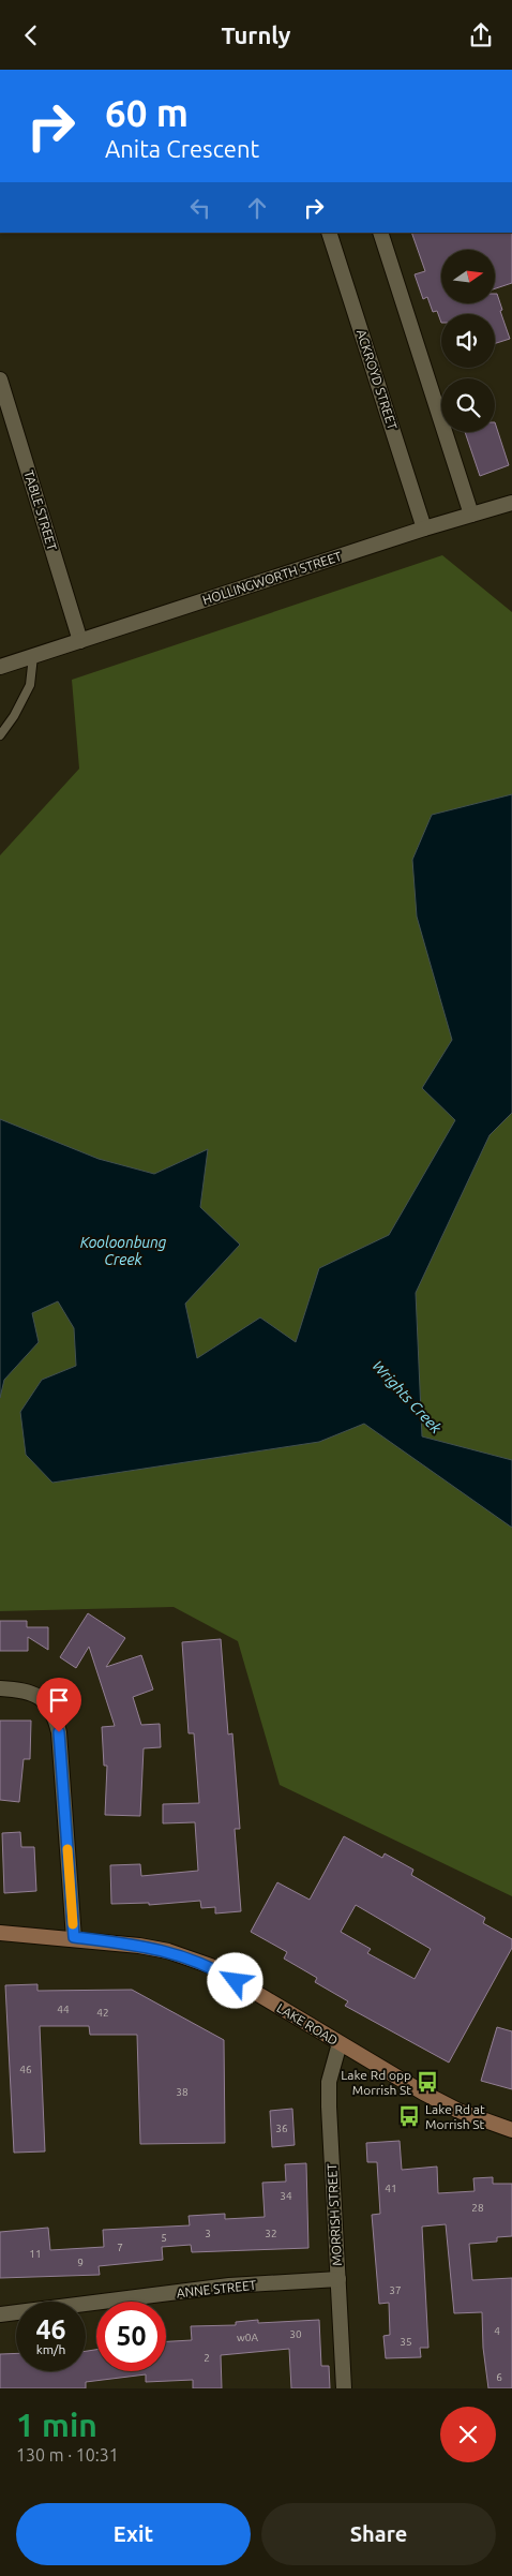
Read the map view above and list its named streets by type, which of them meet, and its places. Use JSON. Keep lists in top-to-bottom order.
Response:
{
  "streets": {
    "main road": ["LAKE ROAD"],
    "street": [
      "ACKROYD STREET",
      "TABLE STREET",
      "HOLLINGWORTH STREET",
      "MORRISH STREET",
      "ANNE STREET"
    ]
  },
  "crossings": [
    ["ACKROYD STREET", "HOLLINGWORTH STREET"],
    ["TABLE STREET", "HOLLINGWORTH STREET"],
    ["LAKE ROAD", "MORRISH STREET"],
    ["MORRISH STREET", "ANNE STREET"]
  ],
  "water": ["Kooloonbung Creek", "Wrights Creek"],
  "places": {
    "bus stop": ["Lake Rd opp Morrish St", "Lake Rd at Morrish St"]
  },
  "house_numbers": [
    "44",
    "42",
    "46",
    "38",
    "36",
    "41",
    "34",
    "28",
    "3",
    "32",
    "5",
    "7",
    "11",
    "9",
    "37",
    "4",
    "30",
    "w0A",
    "35",
    "2",
    "6"
  ],
  "north": "right",
  "page": {
    "header": "Turnly",
    "turn": ["60 m", "Anita Crescent"],
    "speed": "46 km/h",
    "limit": "50",
    "heading": ["1 min", "130 m · 10:31"],
    "buttons": ["Exit", "Share"]
  }
}
